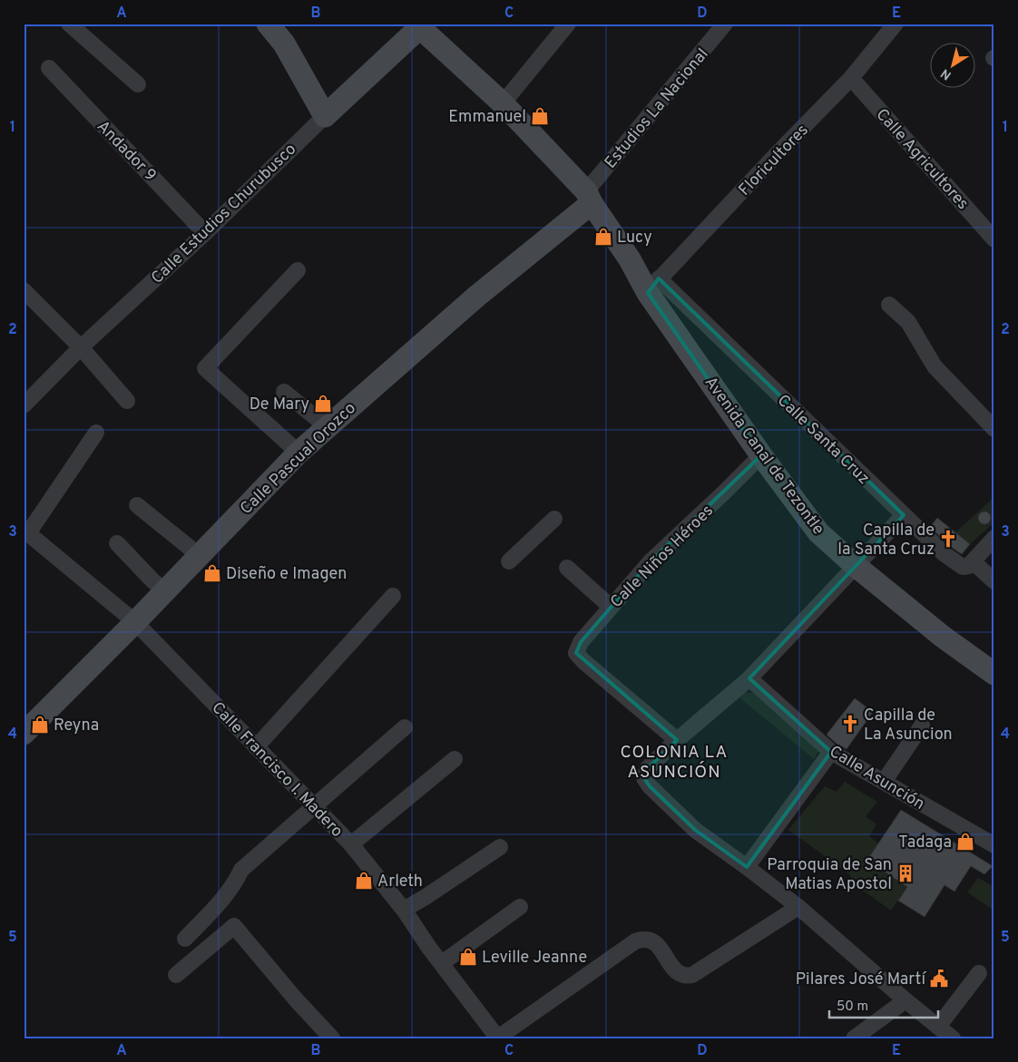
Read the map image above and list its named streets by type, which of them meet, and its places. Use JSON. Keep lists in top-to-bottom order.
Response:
{
  "streets": {
    "street": [
      "Estudios La Nacional",
      "Andador 9",
      "Calle Agricultores",
      "Floricultores",
      "Calle Estudios Churubusco",
      "Calle Santa Cruz",
      "Avenida Canal de Tezontle",
      "Calle Pascual Orozco",
      "Calle Niños Héroes",
      "Calle Francisco I. Madero",
      "Calle Asunción"
    ]
  },
  "crossings": [
    ["Estudios La Nacional", "Avenida Canal de Tezontle"],
    ["Estudios La Nacional", "Calle Pascual Orozco"],
    ["Andador 9", "Calle Estudios Churubusco"],
    ["Calle Agricultores", "Floricultores"],
    ["Floricultores", "Calle Santa Cruz"],
    ["Floricultores", "Avenida Canal de Tezontle"],
    ["Calle Estudios Churubusco", "Avenida Canal de Tezontle"],
    ["Calle Santa Cruz", "Avenida Canal de Tezontle"],
    ["Avenida Canal de Tezontle", "Calle Pascual Orozco"],
    ["Avenida Canal de Tezontle", "Calle Niños Héroes"],
    ["Calle Pascual Orozco", "Calle Francisco I. Madero"]
  ],
  "districts": ["COLONIA LA ASUNCIÓN"],
  "places": {
    "shop": [
      "Emmanuel",
      "Lucy",
      "De Mary",
      "Diseño e Imagen",
      "Reyna",
      "Tadaga",
      "Arleth",
      "Leville Jeanne"
    ],
    "church": ["Capilla de la Santa Cruz", "Capilla de La Asuncion"],
    "building": ["Parroquia de San Matias Apostol"],
    "public building": ["Pilares José Martí"]
  },
  "scale_bar": "50 m",
  "north": "bottom left",
  "grid": {
    "columns": [
      "A",
      "B",
      "C",
      "D",
      "E"
    ],
    "rows": [
      "1",
      "2",
      "3",
      "4",
      "5"
    ]
  }
}
